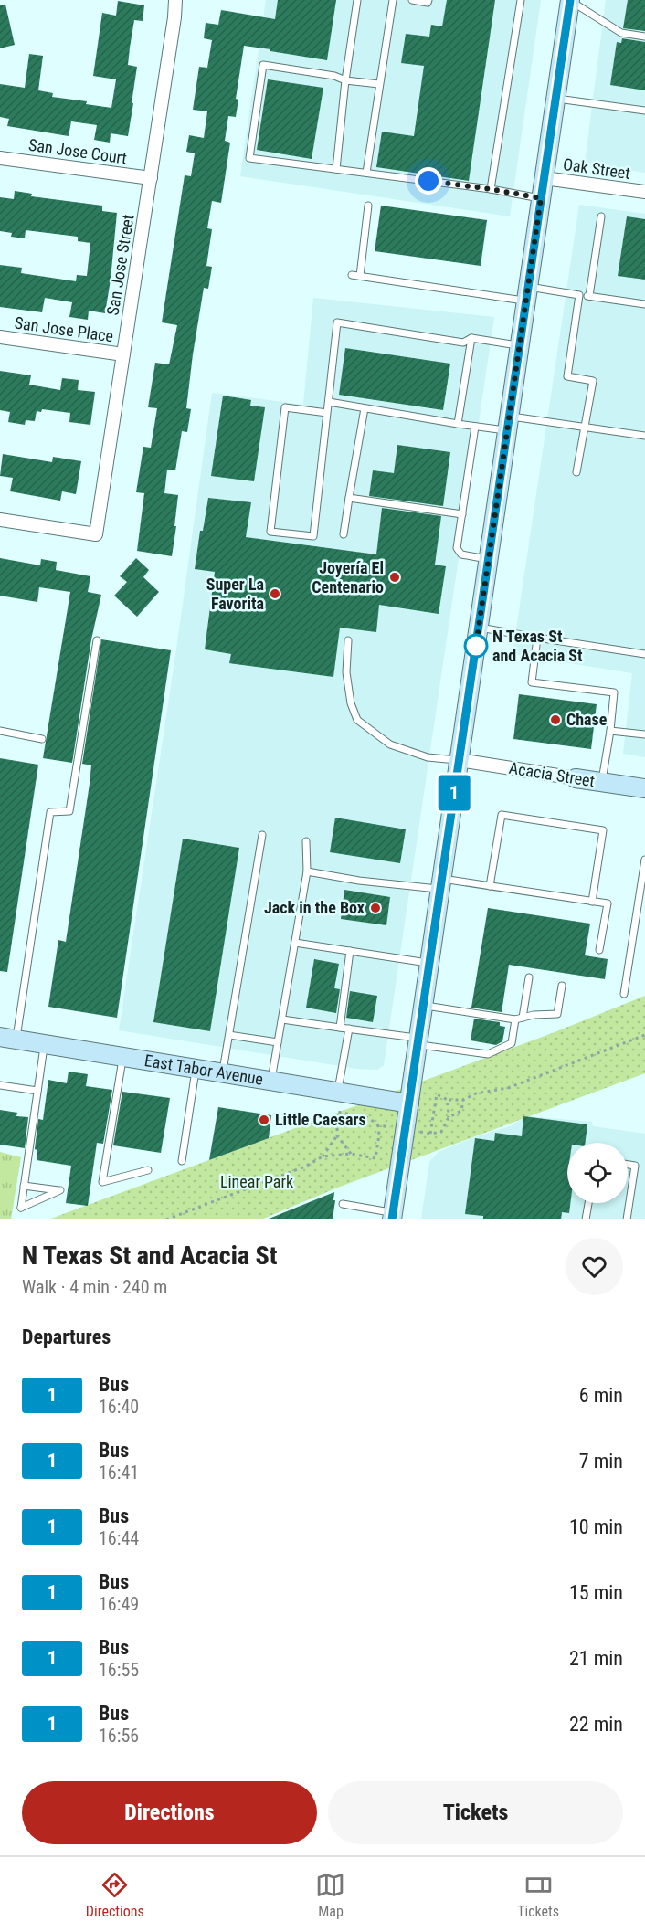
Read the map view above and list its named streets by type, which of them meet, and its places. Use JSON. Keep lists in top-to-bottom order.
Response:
{
  "streets": {
    "main road": ["Acacia Street", "East Tabor Avenue"],
    "street": [
      "San Jose Court",
      "Oak Street",
      "San Jose Street",
      "San Jose Place"
    ]
  },
  "crossings": [
    ["San Jose Court", "San Jose Street"],
    ["San Jose Street", "San Jose Place"]
  ],
  "parks": ["Linear Park"],
  "places": [
    "Joyería El Centenario",
    "Super La Favorita",
    "N Texas St and Acacia St",
    "Chase",
    "Jack in the Box",
    "Little Caesars"
  ],
  "lines": ["bus line 1"],
  "page": {
    "on_map": "1",
    "heading": [
      ["N Texas St and Acacia St", "Walk · 4 min · 240 m"],
      "Departures"
    ],
    "list": [
      {
        "mark": "1",
        "name": "Bus",
        "note": "16:40",
        "value": "6 min"
      },
      {
        "mark": "1",
        "name": "Bus",
        "note": "16:41",
        "value": "7 min"
      },
      {
        "mark": "1",
        "name": "Bus",
        "note": "16:44",
        "value": "10 min"
      },
      {
        "mark": "1",
        "name": "Bus",
        "note": "16:49",
        "value": "15 min"
      },
      {
        "mark": "1",
        "name": "Bus",
        "note": "16:55",
        "value": "21 min"
      },
      {
        "mark": "1",
        "name": "Bus",
        "note": "16:56",
        "value": "22 min"
      }
    ],
    "buttons": ["Directions", "Tickets"],
    "tabs": ["Directions", "Map", "Tickets"]
  }
}
